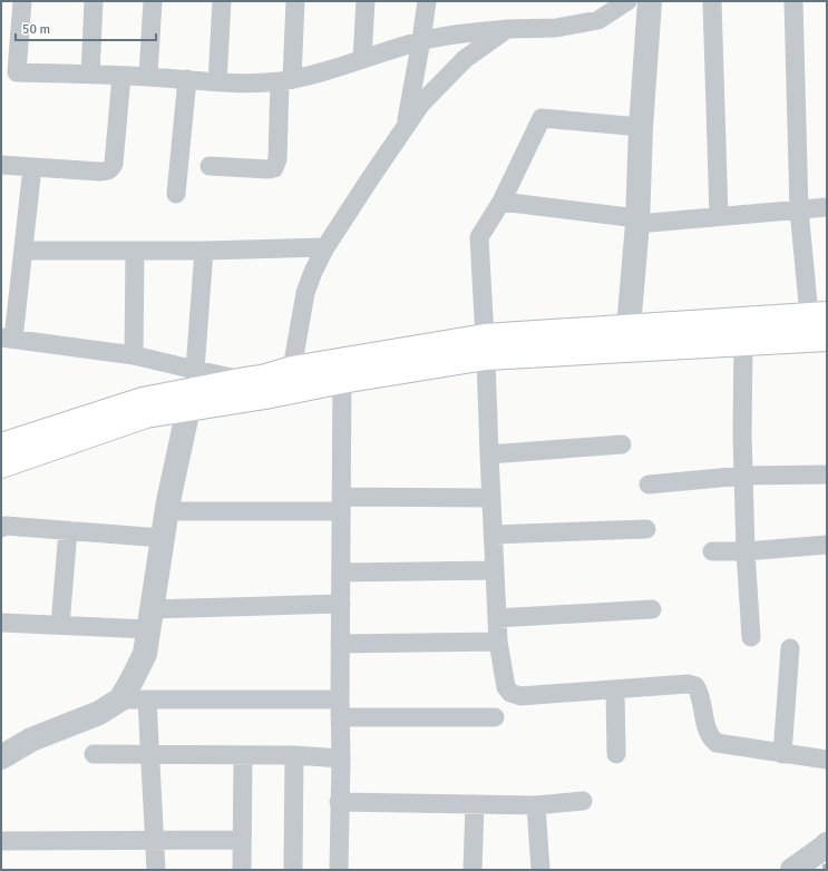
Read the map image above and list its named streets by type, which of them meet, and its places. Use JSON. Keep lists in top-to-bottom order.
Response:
{
  "scale_bar": "50 m"
}
